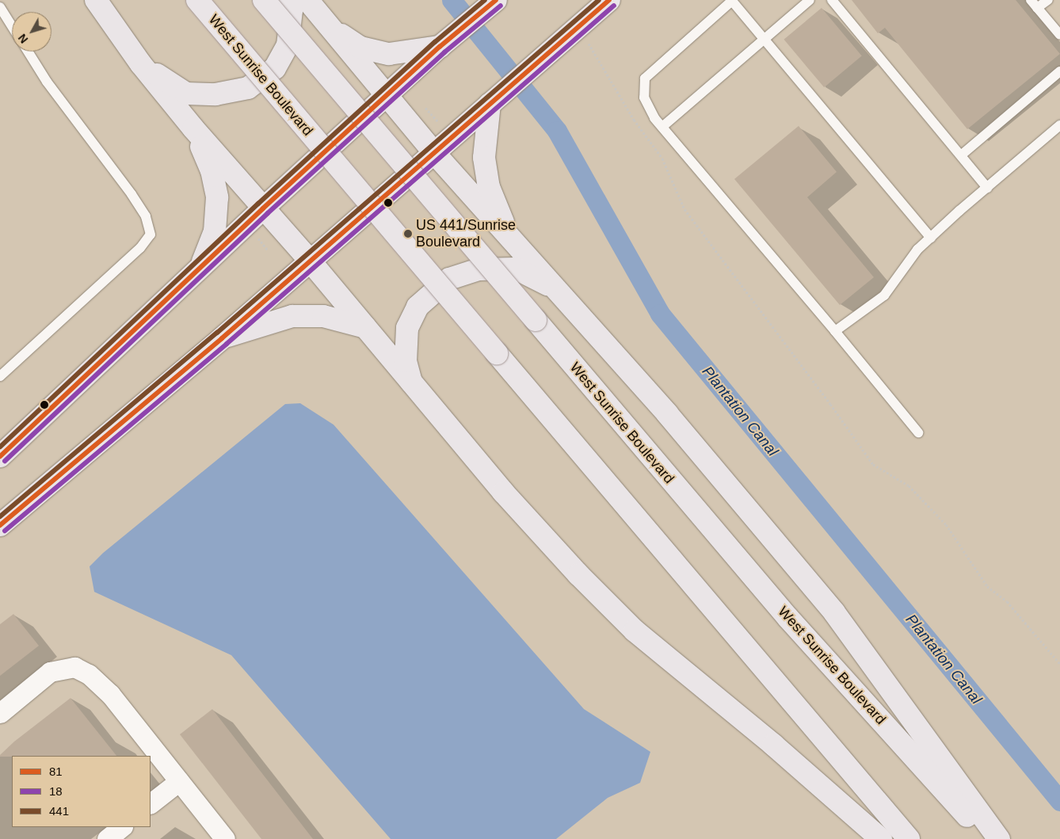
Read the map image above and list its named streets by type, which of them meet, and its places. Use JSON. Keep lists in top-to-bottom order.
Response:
{
  "streets": {
    "main road": ["West Sunrise Boulevard"]
  },
  "water": ["Plantation Canal"],
  "places": ["US 441/Sunrise Boulevard"],
  "lines": ["transit line 81", "transit line 441", "transit line 18"],
  "legend": ["81", "18", "441"],
  "north": "bottom left"
}
